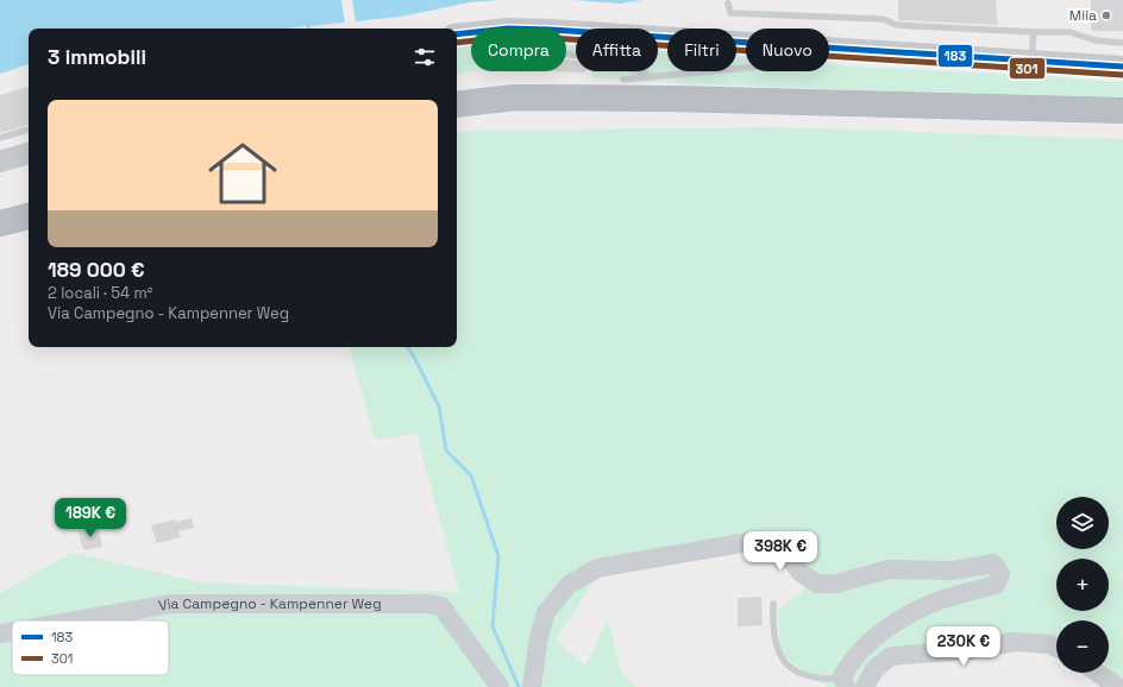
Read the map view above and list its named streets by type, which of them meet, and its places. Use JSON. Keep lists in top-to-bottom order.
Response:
{
  "streets": {
    "street": ["Via Campegno - Kampenner Weg"]
  },
  "places": ["Mila"],
  "lines": ["transit line 183", "transit line 301"],
  "legend": ["183", "301"],
  "page": {
    "chip": [
      "Compra",
      "Affitta",
      "Filtri",
      "Nuovo"
    ],
    "heading": "3 immobili",
    "list": [
      {
        "name": "189 000 €",
        "note": "2 locali · 54 m² · Via Campegno - Kampenner Weg"
      }
    ],
    "map_buttons": ["+", "−"],
    "price": ["189K €", "398K €", "230K €"]
  }
}
